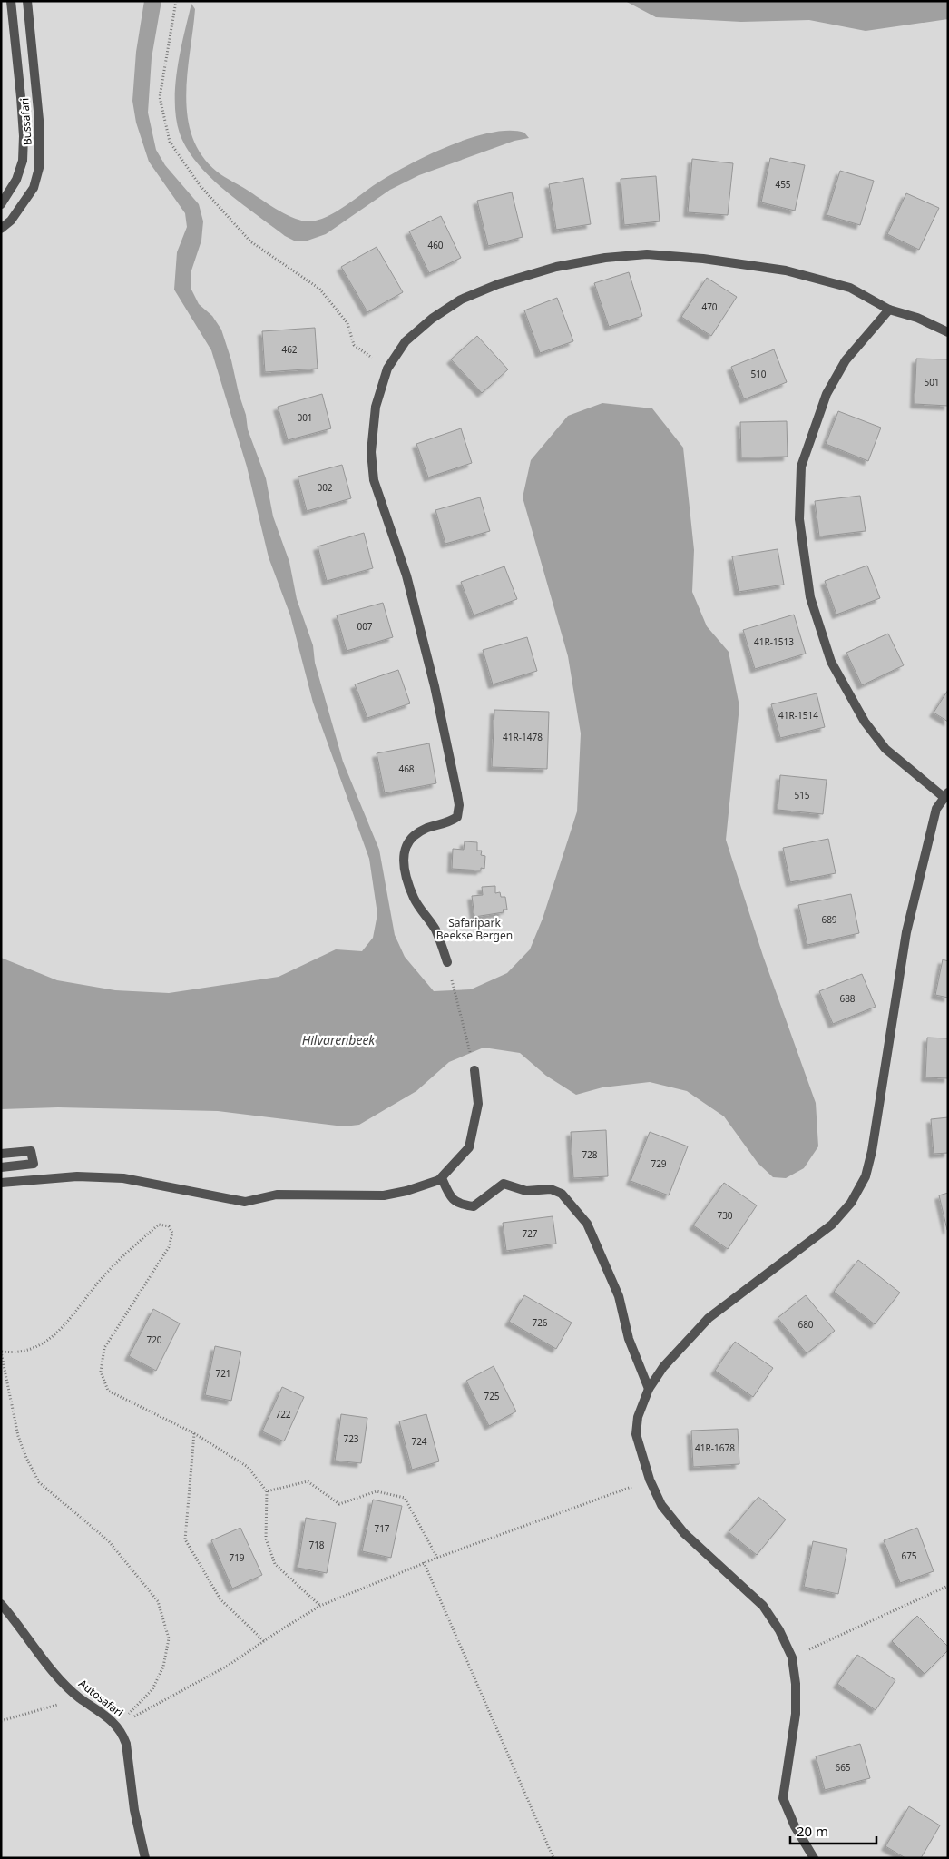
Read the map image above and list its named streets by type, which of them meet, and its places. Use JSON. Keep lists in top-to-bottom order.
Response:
{
  "streets": {
    "street": ["Bussafari", "Autosafari"]
  },
  "water": ["Hilvarenbeek"],
  "parks": ["Safaripark Beekse Bergen"],
  "house_numbers": [
    "455",
    "460",
    "470",
    "462",
    "510",
    "501",
    "001",
    "002",
    "007",
    "41R-1513",
    "41R-1514",
    "41R-1478",
    "468",
    "515",
    "689",
    "688",
    "728",
    "729",
    "730",
    "727",
    "726",
    "680",
    "720",
    "721",
    "725",
    "722",
    "723",
    "724",
    "41R-1678",
    "717",
    "718",
    "675",
    "719",
    "665"
  ],
  "scale_bar": "20 m"
}
